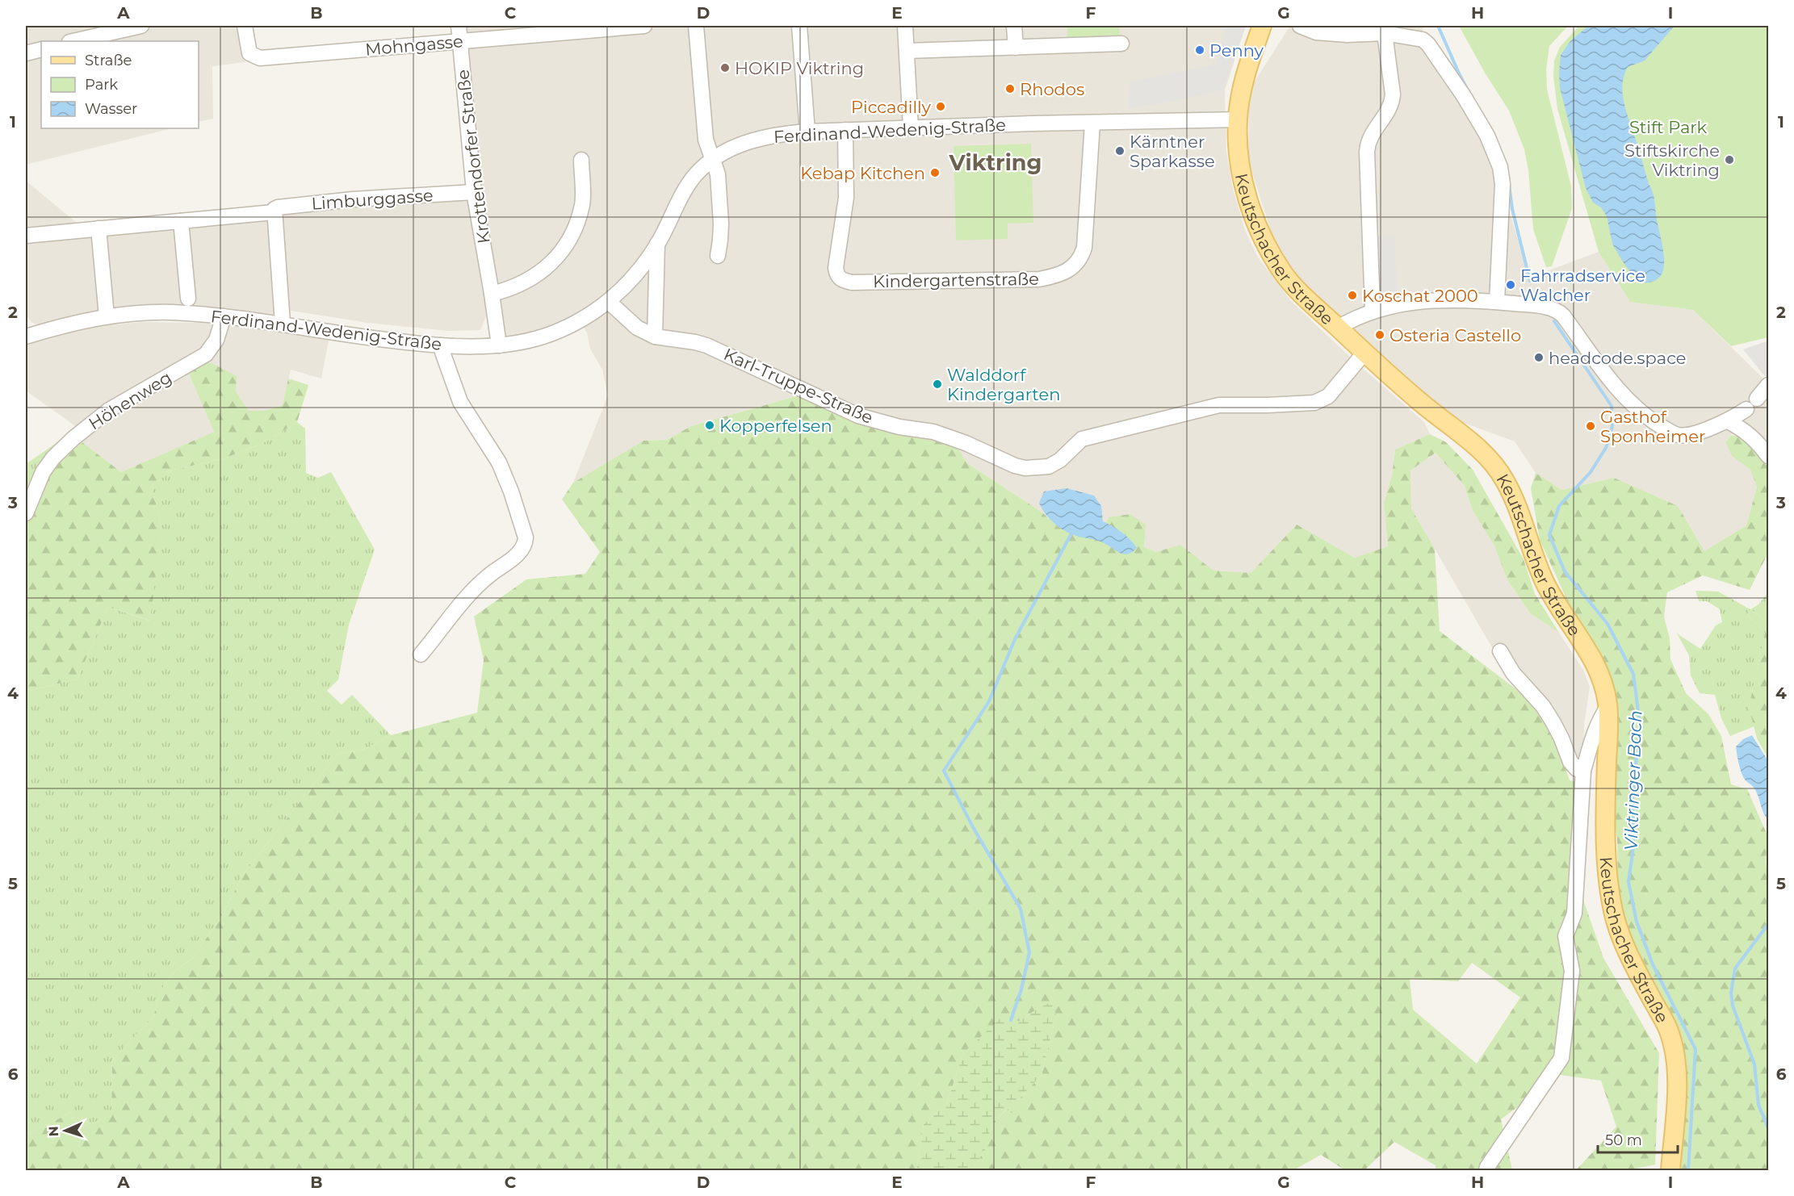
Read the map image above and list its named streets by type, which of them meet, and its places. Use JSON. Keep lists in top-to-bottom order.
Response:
{
  "streets": {
    "main road": ["Keutschacher Straße"],
    "street": [
      "Mohngasse",
      "Ferdinand-Wedenig-Straße",
      "Krottendorfer Straße",
      "Limburggasse",
      "Kindergartenstraße",
      "Karl-Truppe-Straße",
      "Höhenweg"
    ]
  },
  "crossings": [
    ["Mohngasse", "Krottendorfer Straße"],
    ["Ferdinand-Wedenig-Straße", "Krottendorfer Straße"],
    ["Ferdinand-Wedenig-Straße", "Keutschacher Straße"],
    ["Ferdinand-Wedenig-Straße", "Kindergartenstraße"],
    ["Ferdinand-Wedenig-Straße", "Karl-Truppe-Straße"],
    ["Ferdinand-Wedenig-Straße", "Höhenweg"],
    ["Krottendorfer Straße", "Limburggasse"],
    ["Keutschacher Straße", "Karl-Truppe-Straße"]
  ],
  "districts": ["Viktring"],
  "water": ["Viktringer Bach"],
  "parks": ["Stift Park"],
  "places": [
    "Penny",
    "HOKIP Viktring",
    "Rhodos",
    "Piccadilly",
    "Kärntner Sparkasse",
    "Stiftskirche Viktring",
    "Kebap Kitchen",
    "Fahrradservice Walcher",
    "Koschat 2000",
    "Osteria Castello",
    "headcode.space",
    "Walddorf Kindergarten",
    "Kopperfelsen",
    "Gasthof Sponheimer"
  ],
  "legend": ["Straße", "Park", "Wasser"],
  "scale_bar": "50 m",
  "north": "left",
  "grid": {
    "columns": [
      "A",
      "B",
      "C",
      "D",
      "E",
      "F",
      "G",
      "H",
      "I"
    ],
    "rows": [
      "1",
      "2",
      "3",
      "4",
      "5",
      "6"
    ]
  }
}
